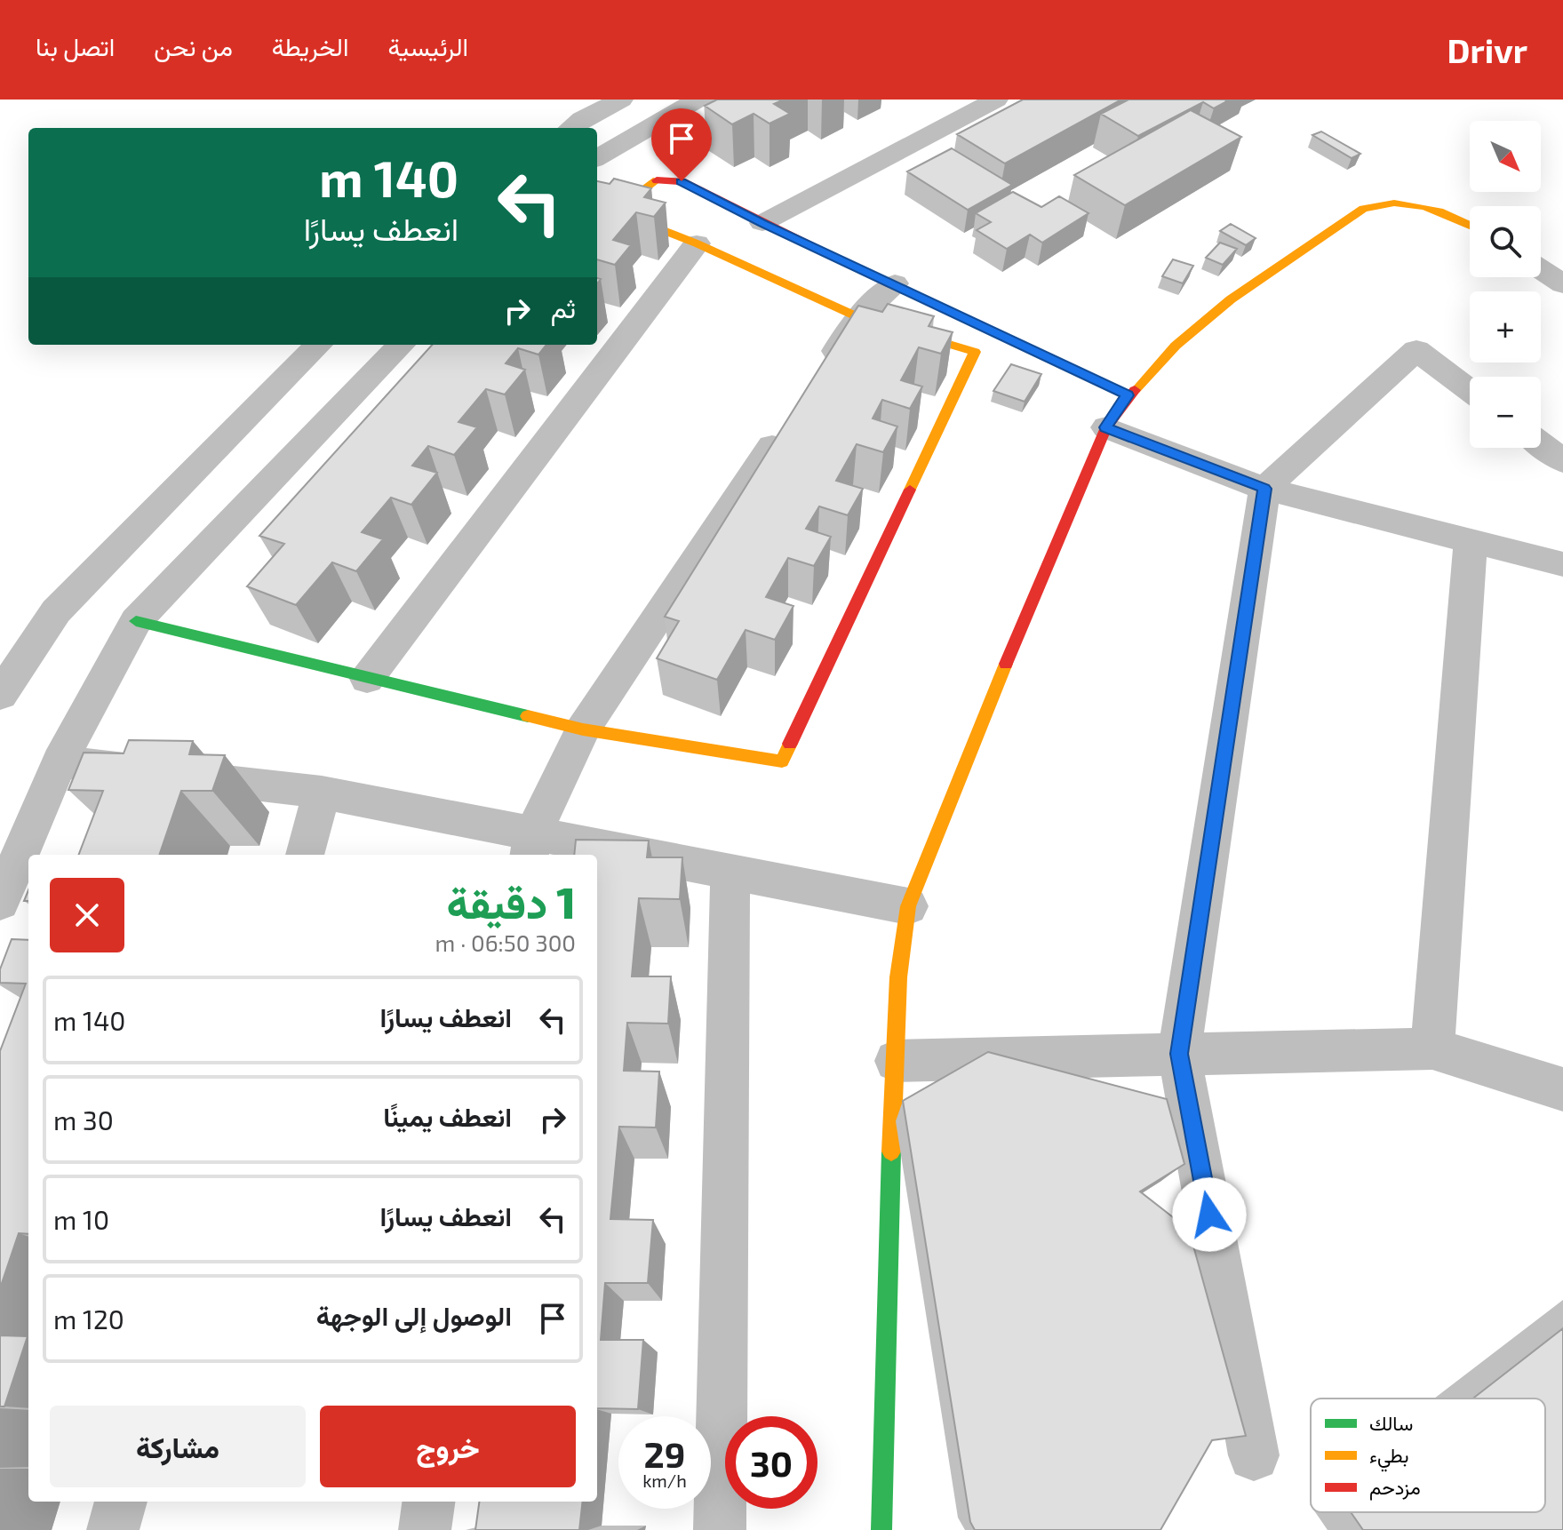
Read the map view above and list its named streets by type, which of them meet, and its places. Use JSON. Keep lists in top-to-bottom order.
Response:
{
  "legend": ["سالك", "بطيء", "مزدحم"],
  "north": "bottom right",
  "page": {
    "header": "Drivr",
    "nav": [
      "الرئيسية",
      "الخريطة",
      "من نحن",
      "اتصل بنا"
    ],
    "map_buttons": ["+", "−"],
    "turn": ["140 m", "انعطف يسارًا"],
    "then": "ثم",
    "heading": ["1 دقيقة", "300 m · 06:50"],
    "list": [
      {
        "name": "انعطف يسارًا",
        "value": "140 m"
      },
      {
        "name": "انعطف يمينًا",
        "value": "30 m"
      },
      {
        "name": "انعطف يسارًا",
        "value": "10 m"
      },
      {
        "name": "الوصول إلى الوجهة",
        "value": "120 m"
      }
    ],
    "buttons": ["خروج", "مشاركة"],
    "speed": "29 km/h",
    "limit": "30"
  }
}
